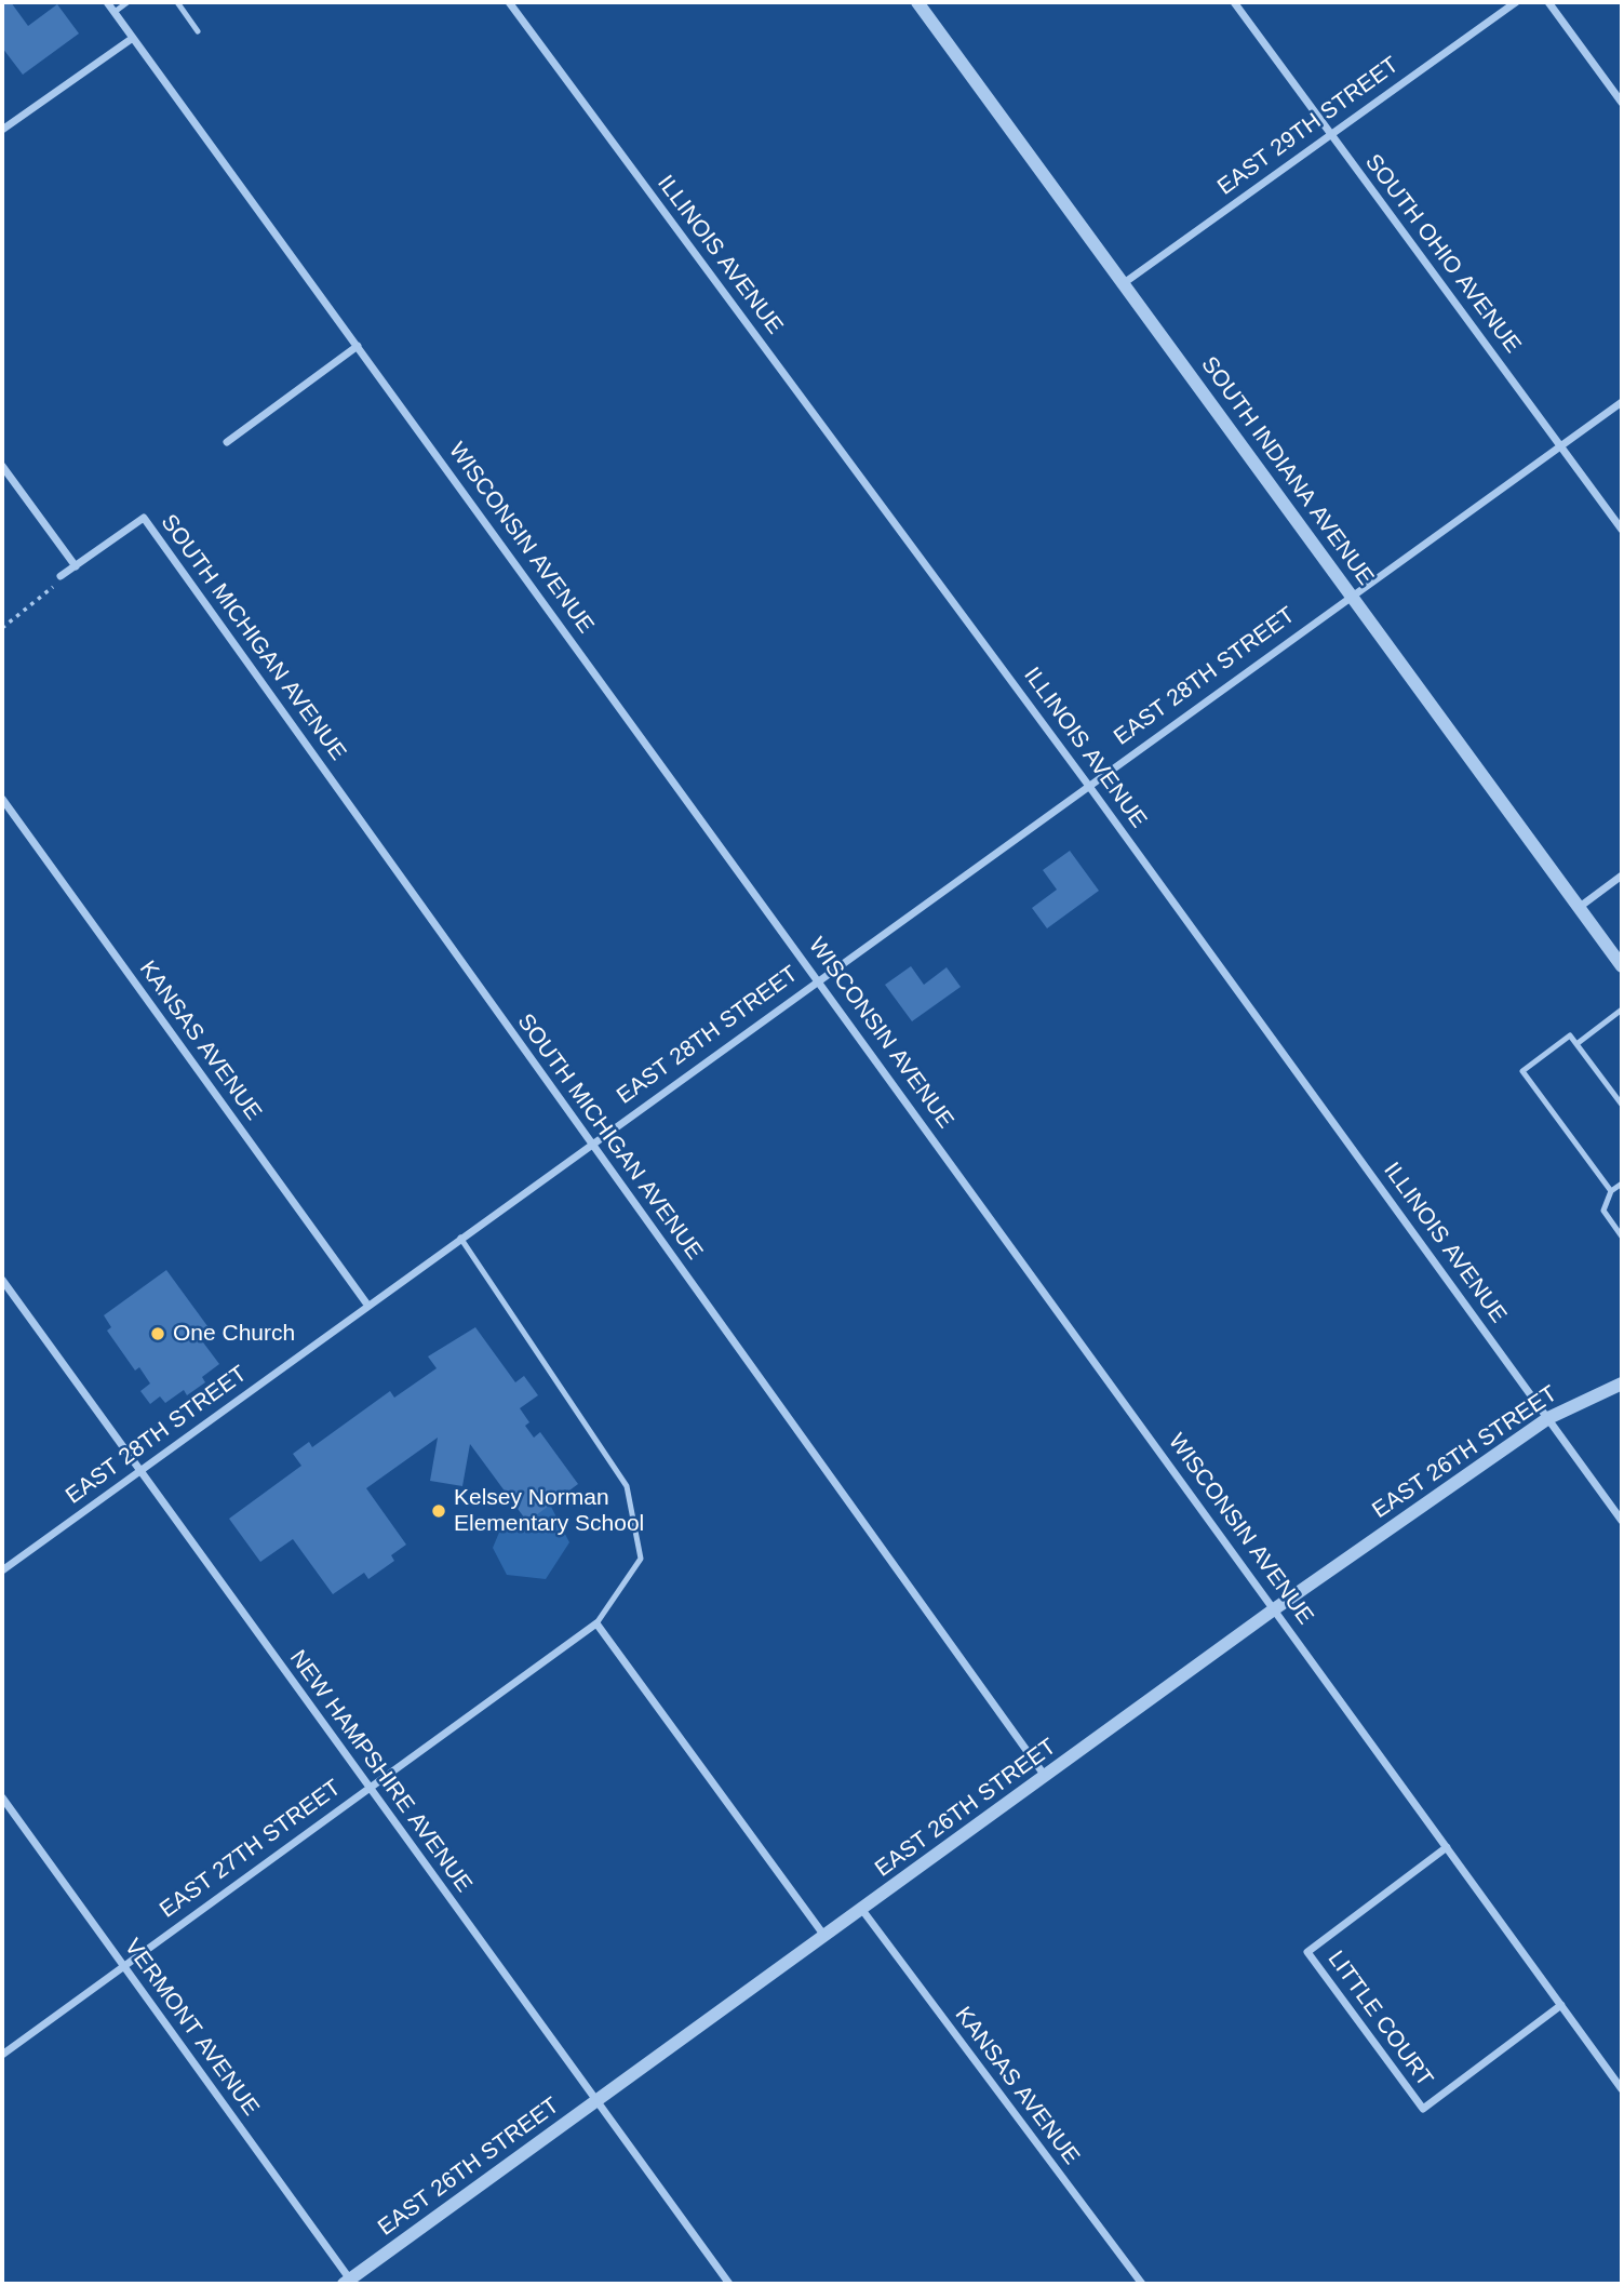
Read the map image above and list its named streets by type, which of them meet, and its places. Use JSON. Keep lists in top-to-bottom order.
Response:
{
  "streets": {
    "street": [
      "EAST 29TH STREET",
      "SOUTH OHIO AVENUE",
      "ILLINOIS AVENUE",
      "SOUTH INDIANA AVENUE",
      "WISCONSIN AVENUE",
      "SOUTH MICHIGAN AVENUE",
      "EAST 28TH STREET",
      "KANSAS AVENUE",
      "EAST 26TH STREET",
      "NEW HAMPSHIRE AVENUE",
      "EAST 27TH STREET",
      "LITTLE COURT",
      "VERMONT AVENUE"
    ]
  },
  "crossings": [
    ["EAST 29TH STREET", "SOUTH OHIO AVENUE"],
    ["EAST 29TH STREET", "SOUTH INDIANA AVENUE"],
    ["SOUTH OHIO AVENUE", "EAST 28TH STREET"],
    ["ILLINOIS AVENUE", "EAST 28TH STREET"],
    ["ILLINOIS AVENUE", "EAST 26TH STREET"],
    ["SOUTH INDIANA AVENUE", "EAST 28TH STREET"],
    ["WISCONSIN AVENUE", "EAST 28TH STREET"],
    ["WISCONSIN AVENUE", "EAST 26TH STREET"],
    ["WISCONSIN AVENUE", "LITTLE COURT"],
    ["SOUTH MICHIGAN AVENUE", "EAST 28TH STREET"],
    ["SOUTH MICHIGAN AVENUE", "EAST 26TH STREET"],
    ["EAST 28TH STREET", "KANSAS AVENUE"],
    ["EAST 28TH STREET", "NEW HAMPSHIRE AVENUE"],
    ["KANSAS AVENUE", "EAST 26TH STREET"],
    ["EAST 26TH STREET", "NEW HAMPSHIRE AVENUE"],
    ["EAST 26TH STREET", "VERMONT AVENUE"],
    ["NEW HAMPSHIRE AVENUE", "EAST 27TH STREET"],
    ["EAST 27TH STREET", "VERMONT AVENUE"]
  ],
  "places": ["One Church", "Kelsey Norman Elementary School"]
}
